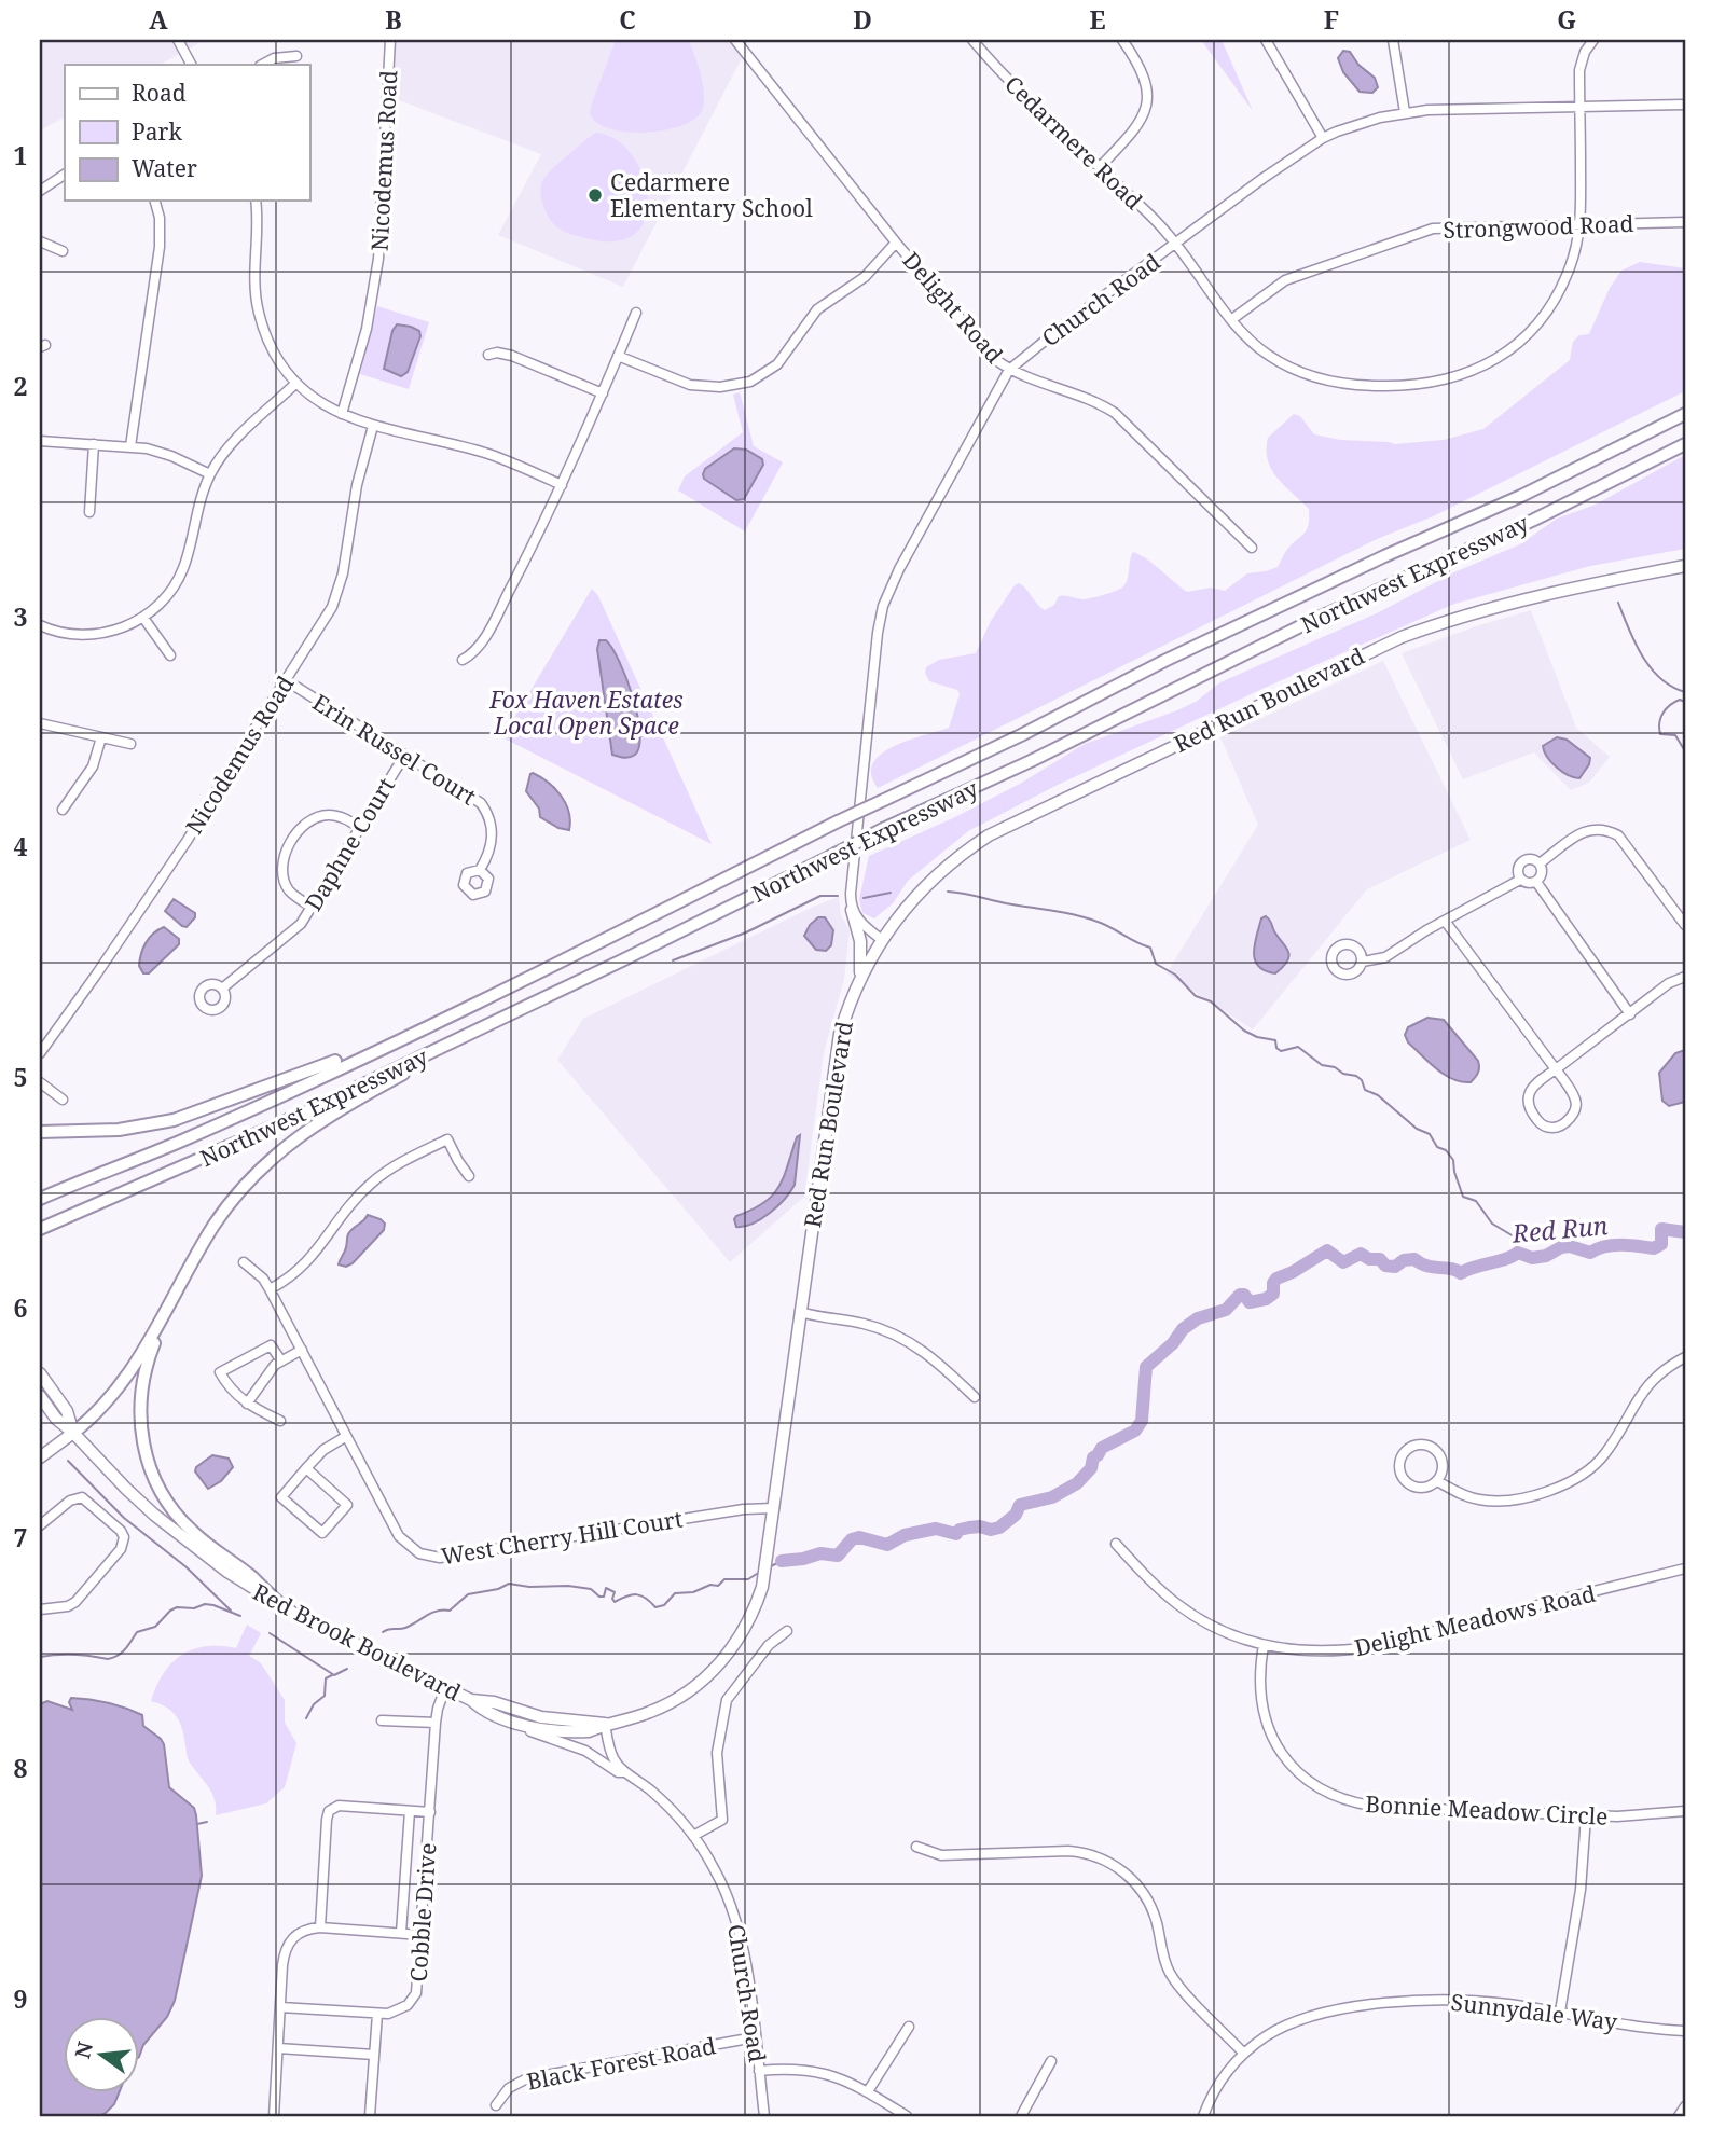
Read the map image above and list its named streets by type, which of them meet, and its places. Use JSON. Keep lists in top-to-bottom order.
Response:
{
  "streets": {
    "highway": ["Northwest Expressway"],
    "main road": ["Red Run Boulevard", "Red Brook Boulevard"],
    "street": [
      "Cedarmere Road",
      "Nicodemus Road",
      "Strongwood Road",
      "Church Road",
      "Delight Road",
      "Erin Russel Court",
      "Daphne Court",
      "West Cherry Hill Court",
      "Delight Meadows Road",
      "Bonnie Meadow Circle",
      "Cobble Drive",
      "Sunnydale Way",
      "Black Forest Road"
    ]
  },
  "crossings": [
    ["Cedarmere Road", "Strongwood Road"],
    ["Cedarmere Road", "Church Road"],
    ["Nicodemus Road", "Erin Russel Court"],
    ["Church Road", "Delight Road"],
    ["Church Road", "Red Run Boulevard"],
    ["Church Road", "Black Forest Road"],
    ["Red Run Boulevard", "West Cherry Hill Court"],
    ["Red Run Boulevard", "Red Brook Boulevard"],
    ["Erin Russel Court", "Daphne Court"],
    ["Delight Meadows Road", "Bonnie Meadow Circle"],
    ["Red Brook Boulevard", "Cobble Drive"]
  ],
  "water": ["Red Run"],
  "parks": ["Fox Haven Estates Local Open Space"],
  "places": ["Cedarmere Elementary School"],
  "legend": ["Road", "Park", "Water"],
  "north": "left",
  "grid": {
    "columns": [
      "A",
      "B",
      "C",
      "D",
      "E",
      "F",
      "G"
    ],
    "rows": [
      "1",
      "2",
      "3",
      "4",
      "5",
      "6",
      "7",
      "8",
      "9"
    ]
  }
}
